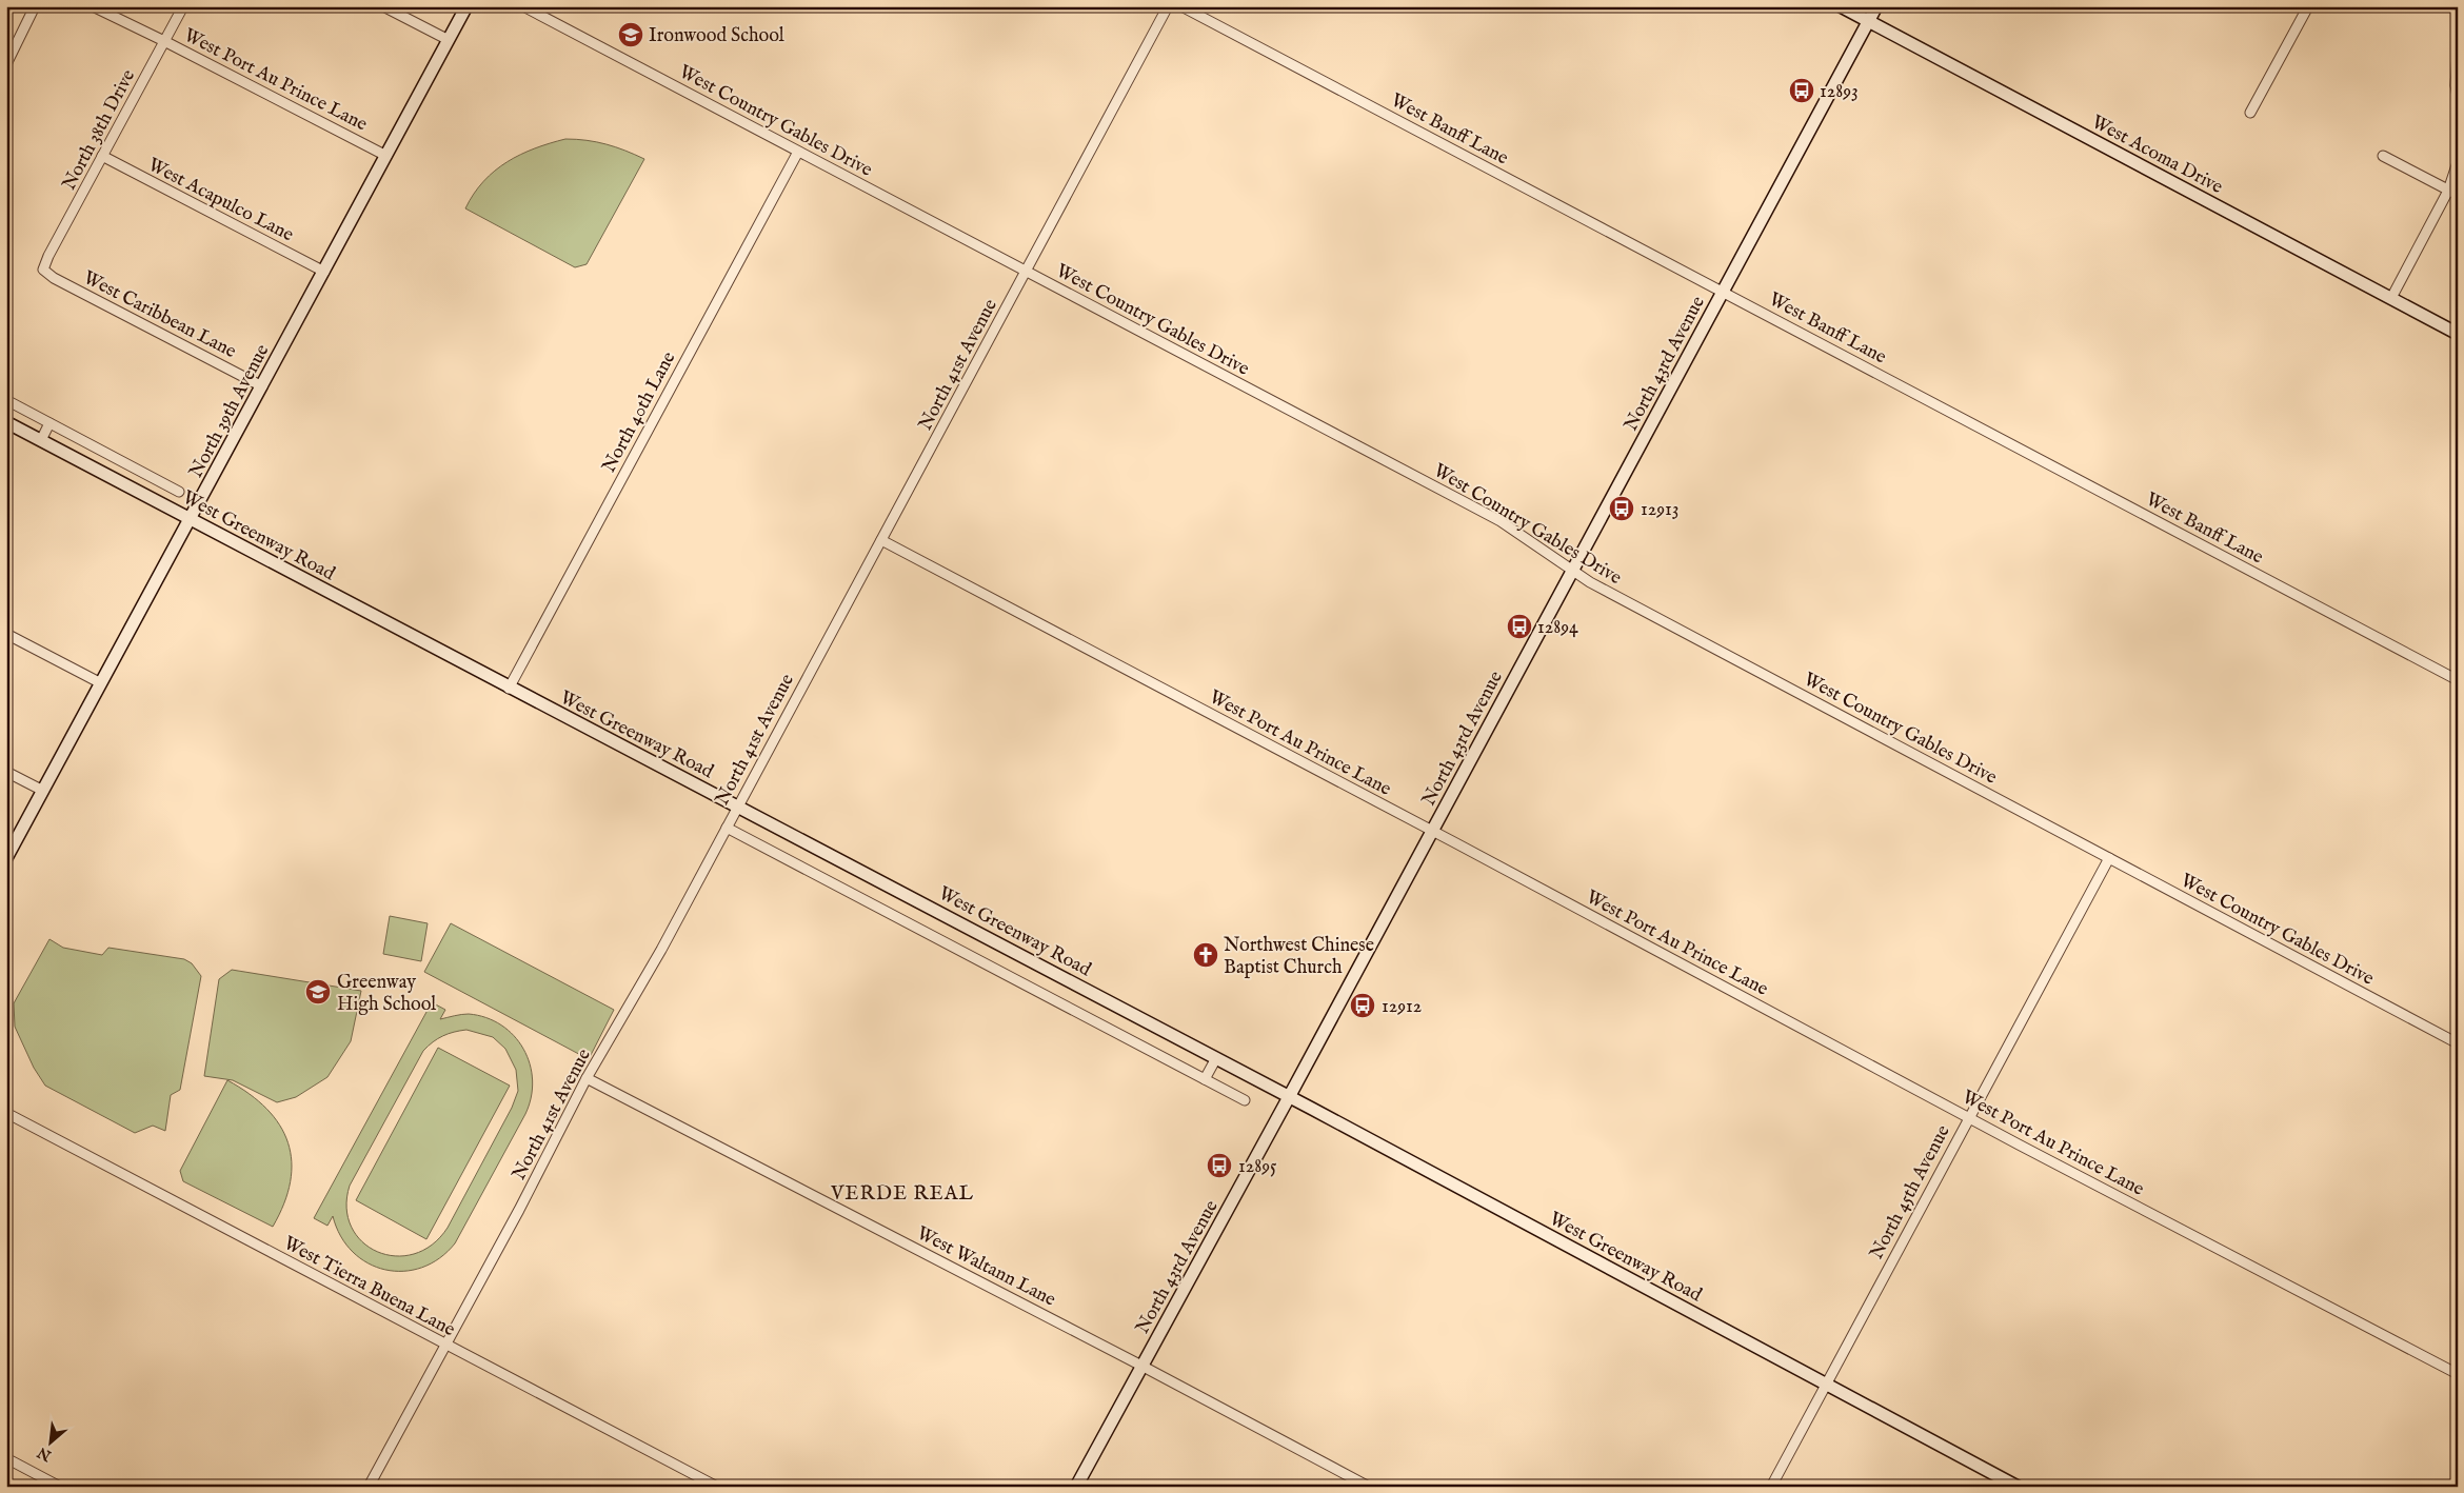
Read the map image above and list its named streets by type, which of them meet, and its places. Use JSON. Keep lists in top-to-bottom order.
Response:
{
  "streets": {
    "main road": [
      "West Acoma Drive",
      "North 43rd Avenue",
      "North 39th Avenue",
      "West Greenway Road"
    ],
    "street": [
      "West Port Au Prince Lane",
      "West Country Gables Drive",
      "West Banff Lane",
      "North 38th Drive",
      "West Acapulco Lane",
      "West Caribbean Lane",
      "North 41st Avenue",
      "North 40th Lane",
      "North 45th Avenue",
      "West Waltann Lane",
      "West Tierra Buena Lane"
    ]
  },
  "crossings": [
    ["West Port Au Prince Lane", "North 38th Drive"],
    ["West Port Au Prince Lane", "North 43rd Avenue"],
    ["West Port Au Prince Lane", "North 41st Avenue"],
    ["West Port Au Prince Lane", "North 39th Avenue"],
    ["West Port Au Prince Lane", "North 45th Avenue"],
    ["West Country Gables Drive", "North 43rd Avenue"],
    ["West Country Gables Drive", "North 41st Avenue"],
    ["West Country Gables Drive", "North 40th Lane"],
    ["West Country Gables Drive", "North 45th Avenue"],
    ["West Banff Lane", "North 43rd Avenue"],
    ["North 38th Drive", "West Acapulco Lane"],
    ["North 38th Drive", "West Caribbean Lane"],
    ["West Acoma Drive", "North 43rd Avenue"],
    ["West Acapulco Lane", "North 39th Avenue"],
    ["West Caribbean Lane", "North 39th Avenue"],
    ["North 43rd Avenue", "West Greenway Road"],
    ["North 43rd Avenue", "West Waltann Lane"],
    ["North 41st Avenue", "West Greenway Road"],
    ["North 41st Avenue", "West Waltann Lane"],
    ["North 41st Avenue", "West Tierra Buena Lane"],
    ["North 39th Avenue", "West Greenway Road"],
    ["North 40th Lane", "West Greenway Road"],
    ["West Greenway Road", "North 45th Avenue"]
  ],
  "districts": ["VERDE REAL"],
  "places": {
    "school or university": ["Ironwood School", "Greenway High School"],
    "bus stop": [
      "12893",
      "12913",
      "12894",
      "12912",
      "12895"
    ],
    "church": ["Northwest Chinese Baptist Church"]
  },
  "north": "bottom left"
}
